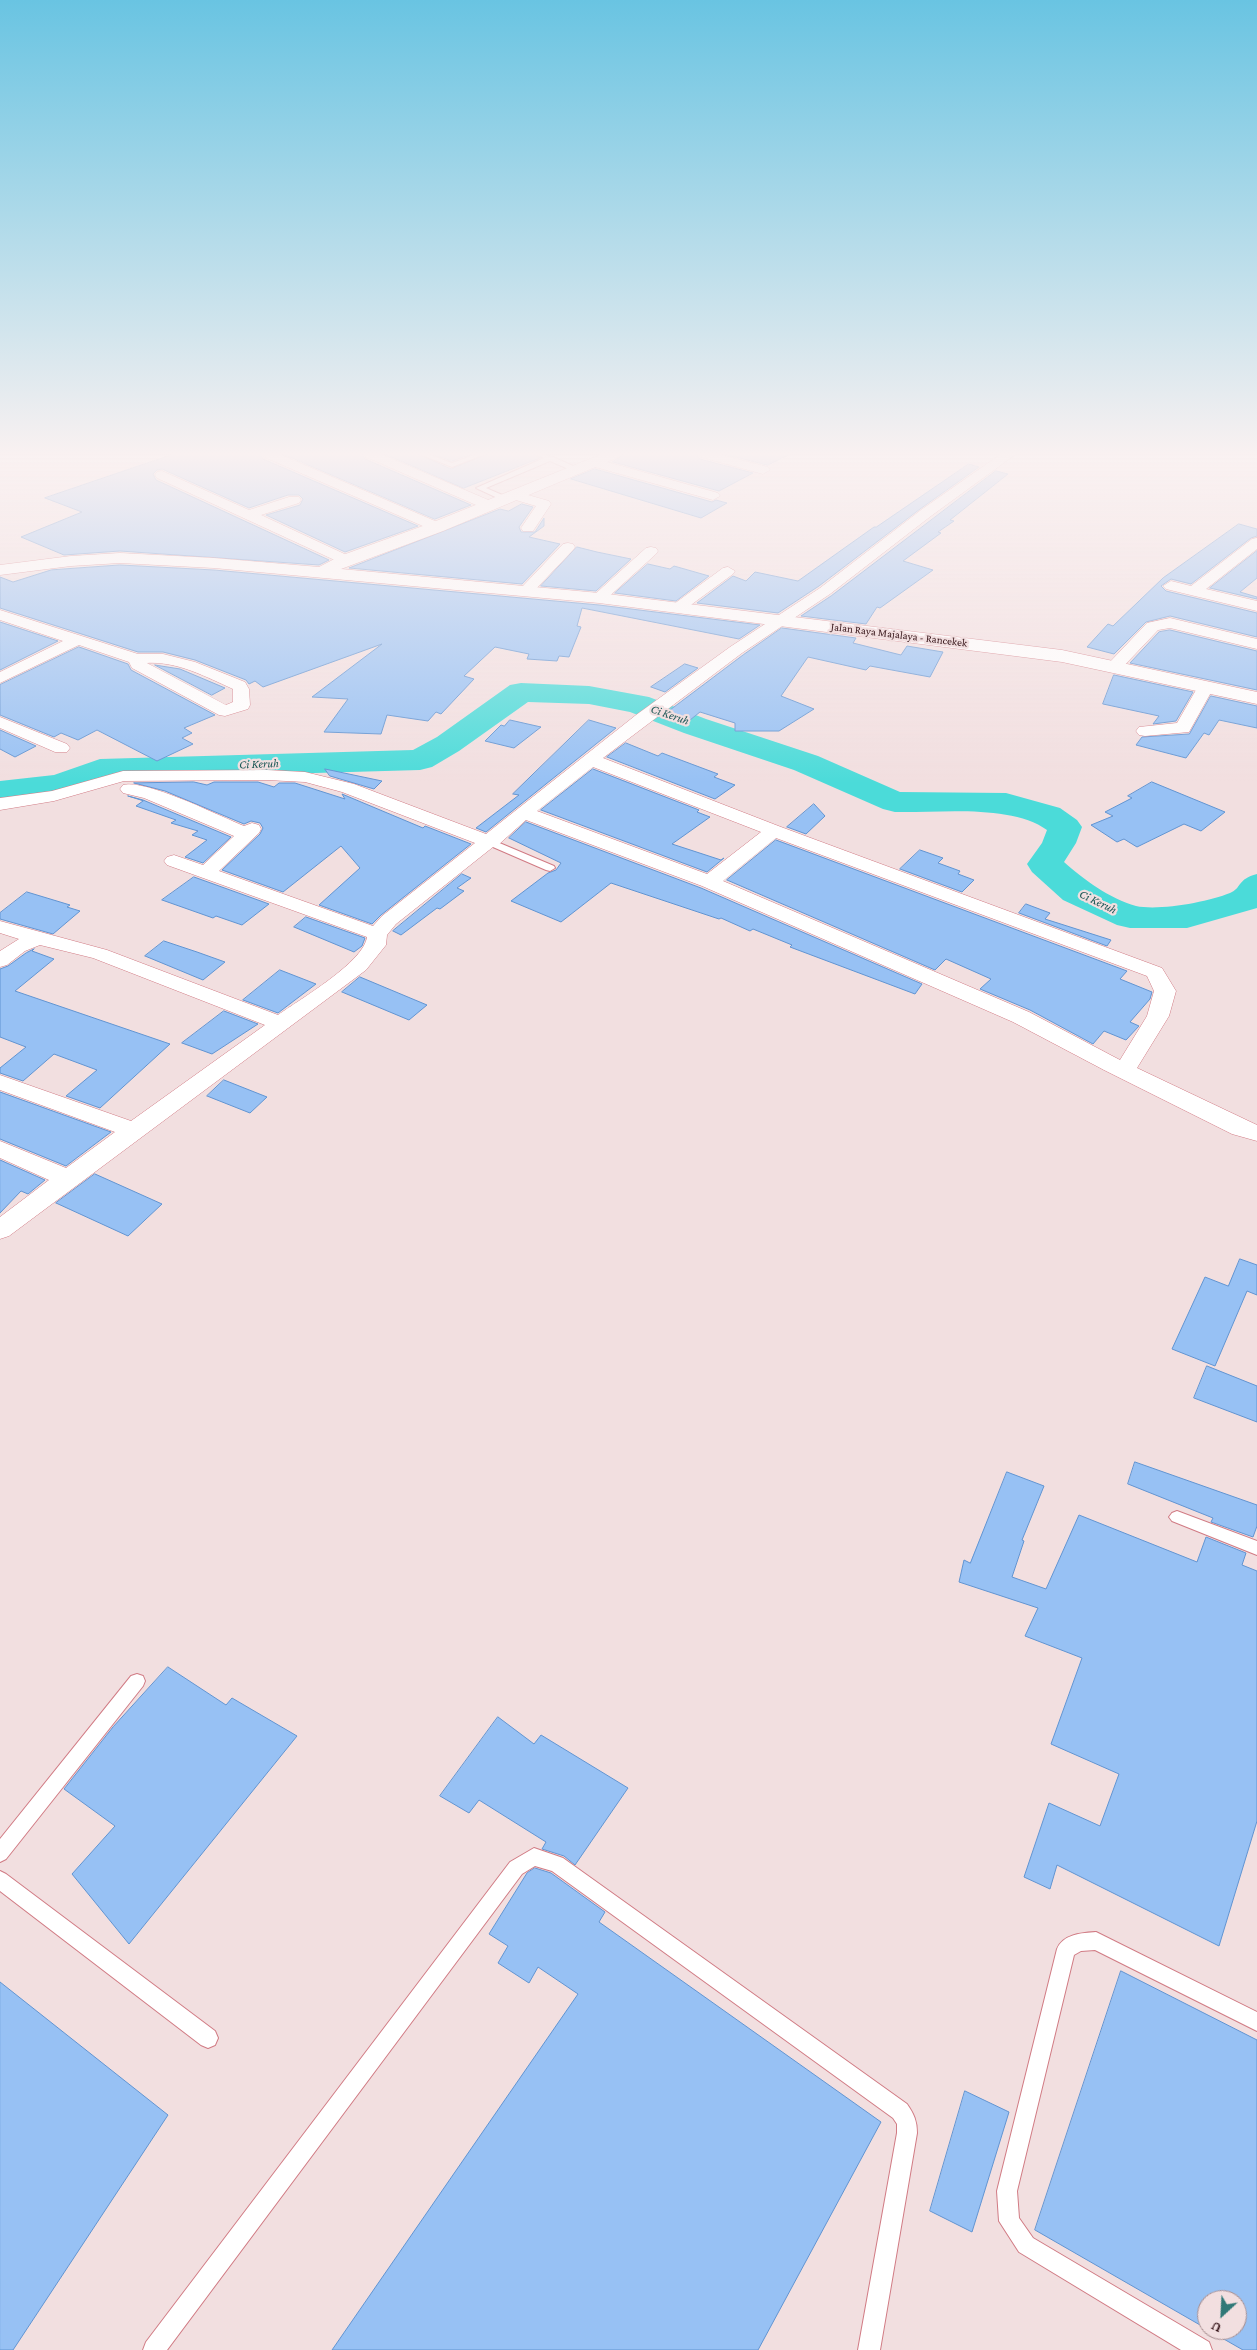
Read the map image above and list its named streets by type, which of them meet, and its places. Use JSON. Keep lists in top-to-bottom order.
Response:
{
  "streets": {
    "main road": ["Jalan Raya Majalaya - Rancekek"]
  },
  "water": ["Ci Keruh"],
  "north": "bottom left"
}
